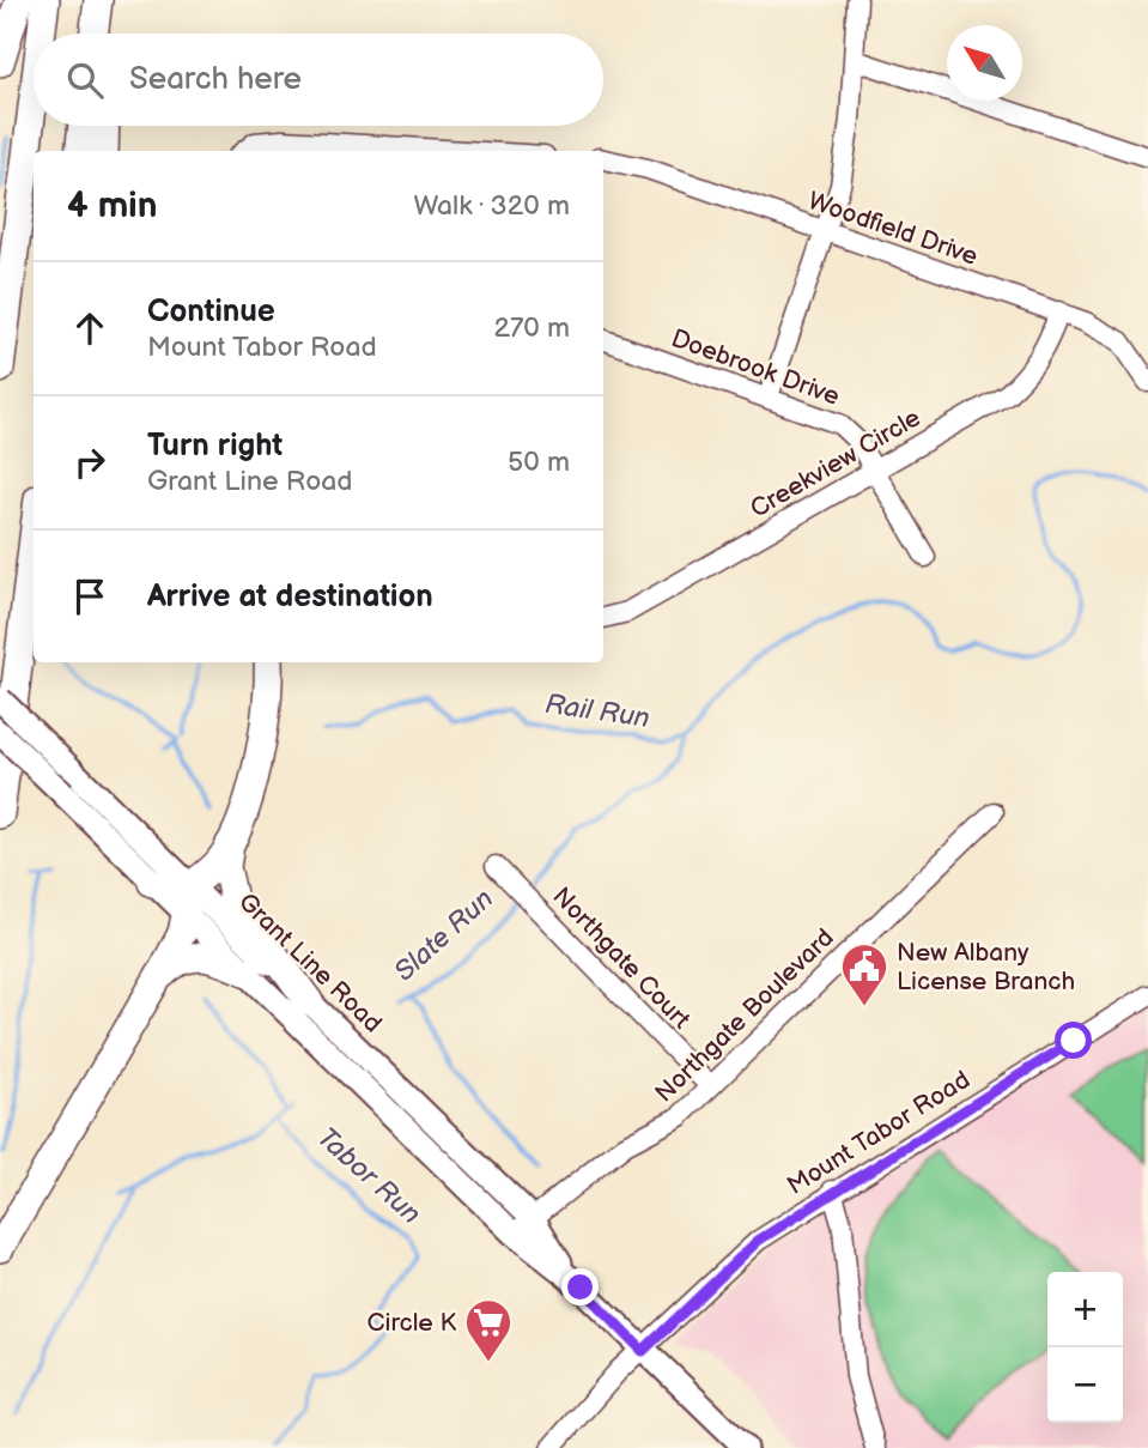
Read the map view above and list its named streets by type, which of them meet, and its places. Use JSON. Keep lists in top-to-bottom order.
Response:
{
  "streets": {
    "main road": ["Grant Line Road"],
    "street": [
      "Woodfield Drive",
      "Doebrook Drive",
      "Creekview Circle",
      "Northgate Court",
      "Northgate Boulevard",
      "Mount Tabor Road"
    ]
  },
  "crossings": [
    ["Woodfield Drive", "Creekview Circle"],
    ["Doebrook Drive", "Creekview Circle"],
    ["Northgate Court", "Northgate Boulevard"],
    ["Grant Line Road", "Northgate Boulevard"],
    ["Grant Line Road", "Mount Tabor Road"]
  ],
  "water": ["Rail Run", "Slate Run", "Tabor Run"],
  "places": {
    "public building": ["New Albany License Branch"],
    "supermarket": ["Circle K"]
  },
  "north": "top left",
  "page": {
    "search": "Search here",
    "heading": ["4 min", "Walk · 320 m"],
    "list": [
      ["Continue", "Mount Tabor Road", "270 m"],
      ["Turn right", "Grant Line Road", "50 m"],
      "Arrive at destination"
    ],
    "map_buttons": ["+", "−"]
  }
}
